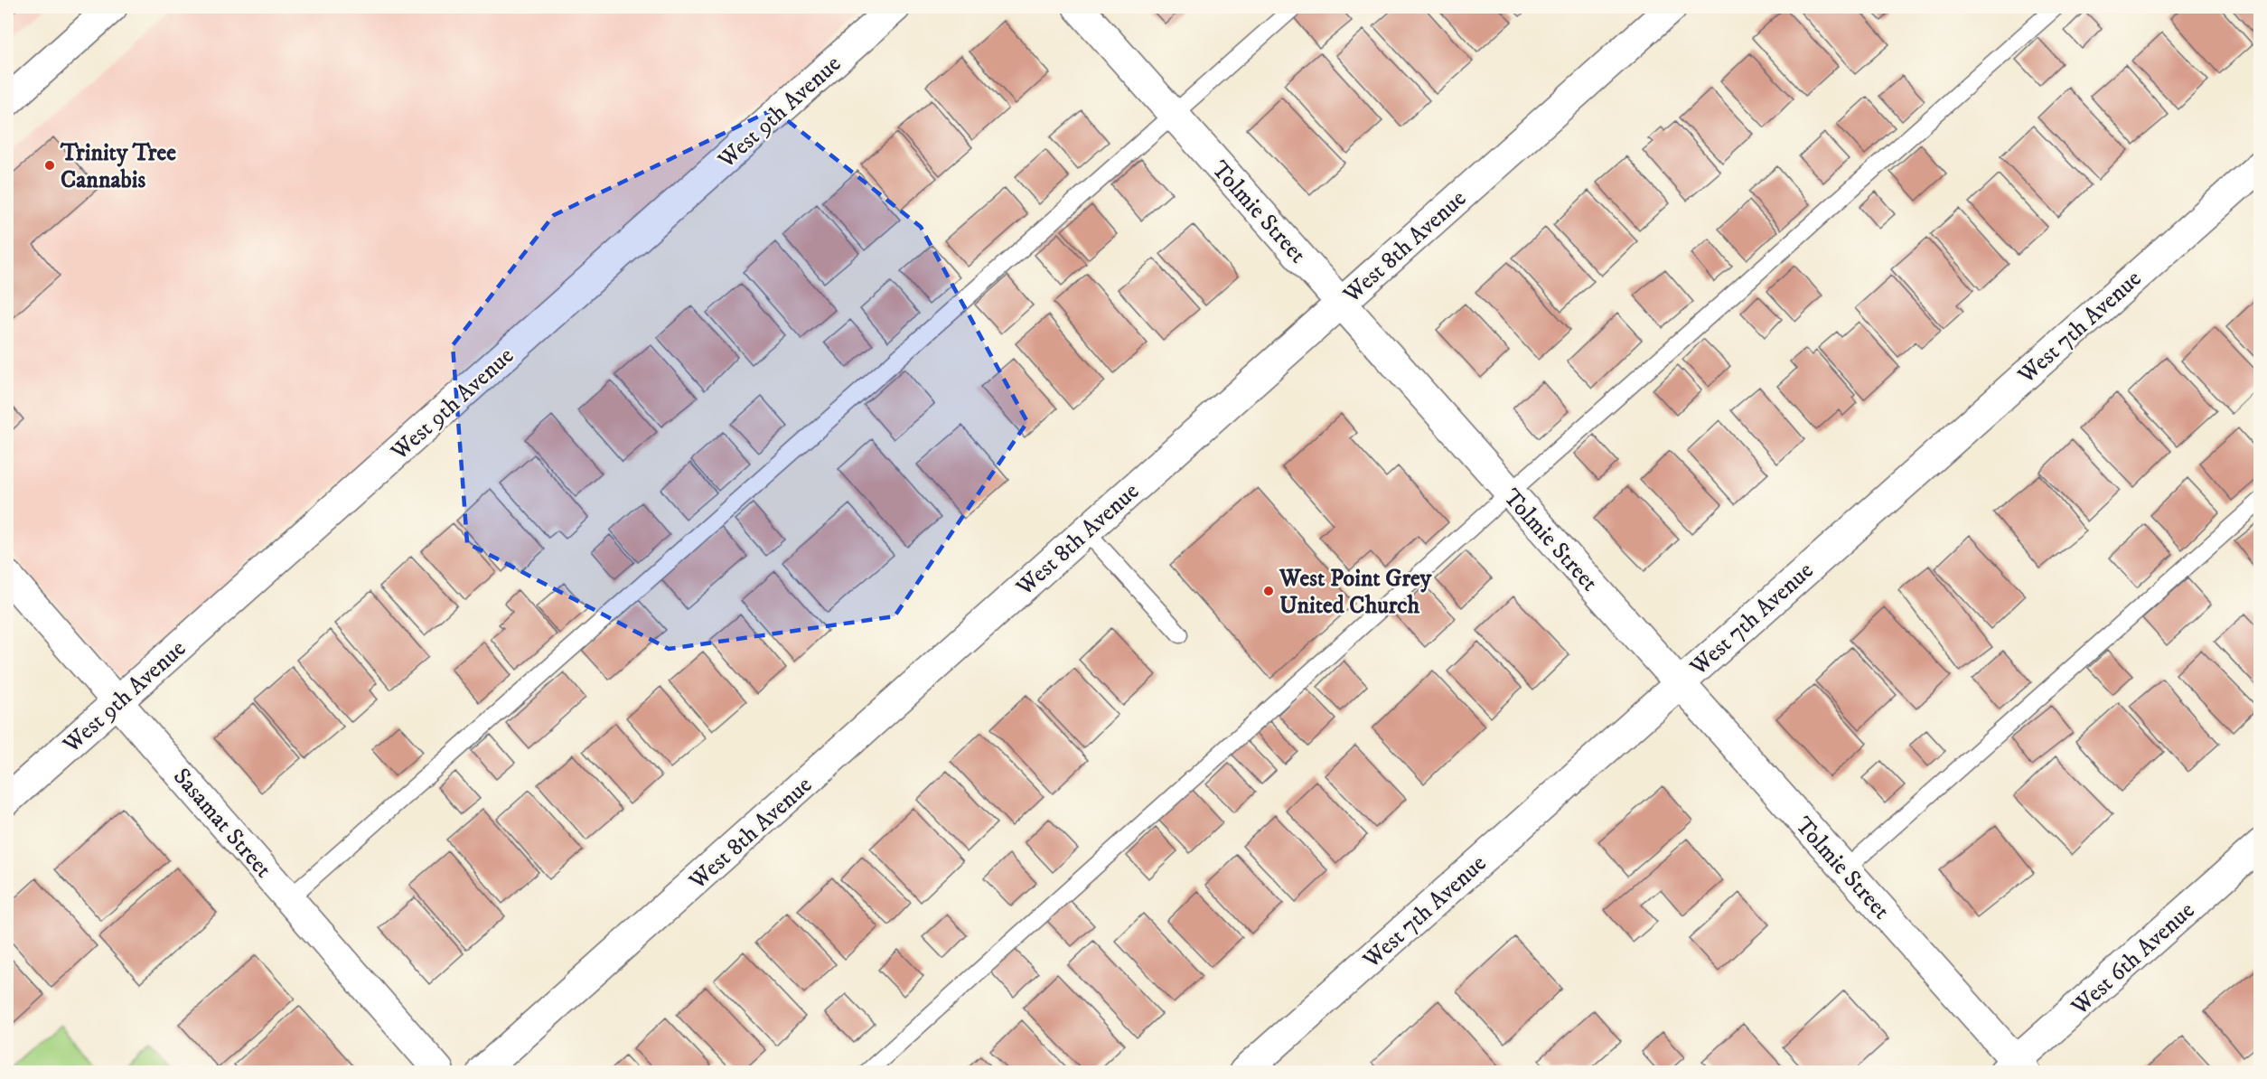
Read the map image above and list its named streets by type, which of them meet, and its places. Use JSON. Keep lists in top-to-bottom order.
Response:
{
  "streets": {
    "street": [
      "West 9th Avenue",
      "Tolmie Street",
      "West 8th Avenue",
      "West 7th Avenue",
      "Sasamat Street",
      "West 6th Avenue"
    ]
  },
  "crossings": [
    ["West 9th Avenue", "Sasamat Street"],
    ["Tolmie Street", "West 8th Avenue"],
    ["Tolmie Street", "West 7th Avenue"],
    ["Tolmie Street", "West 6th Avenue"]
  ],
  "places": ["Trinity Tree Cannabis", "West Point Grey United Church"]
}
